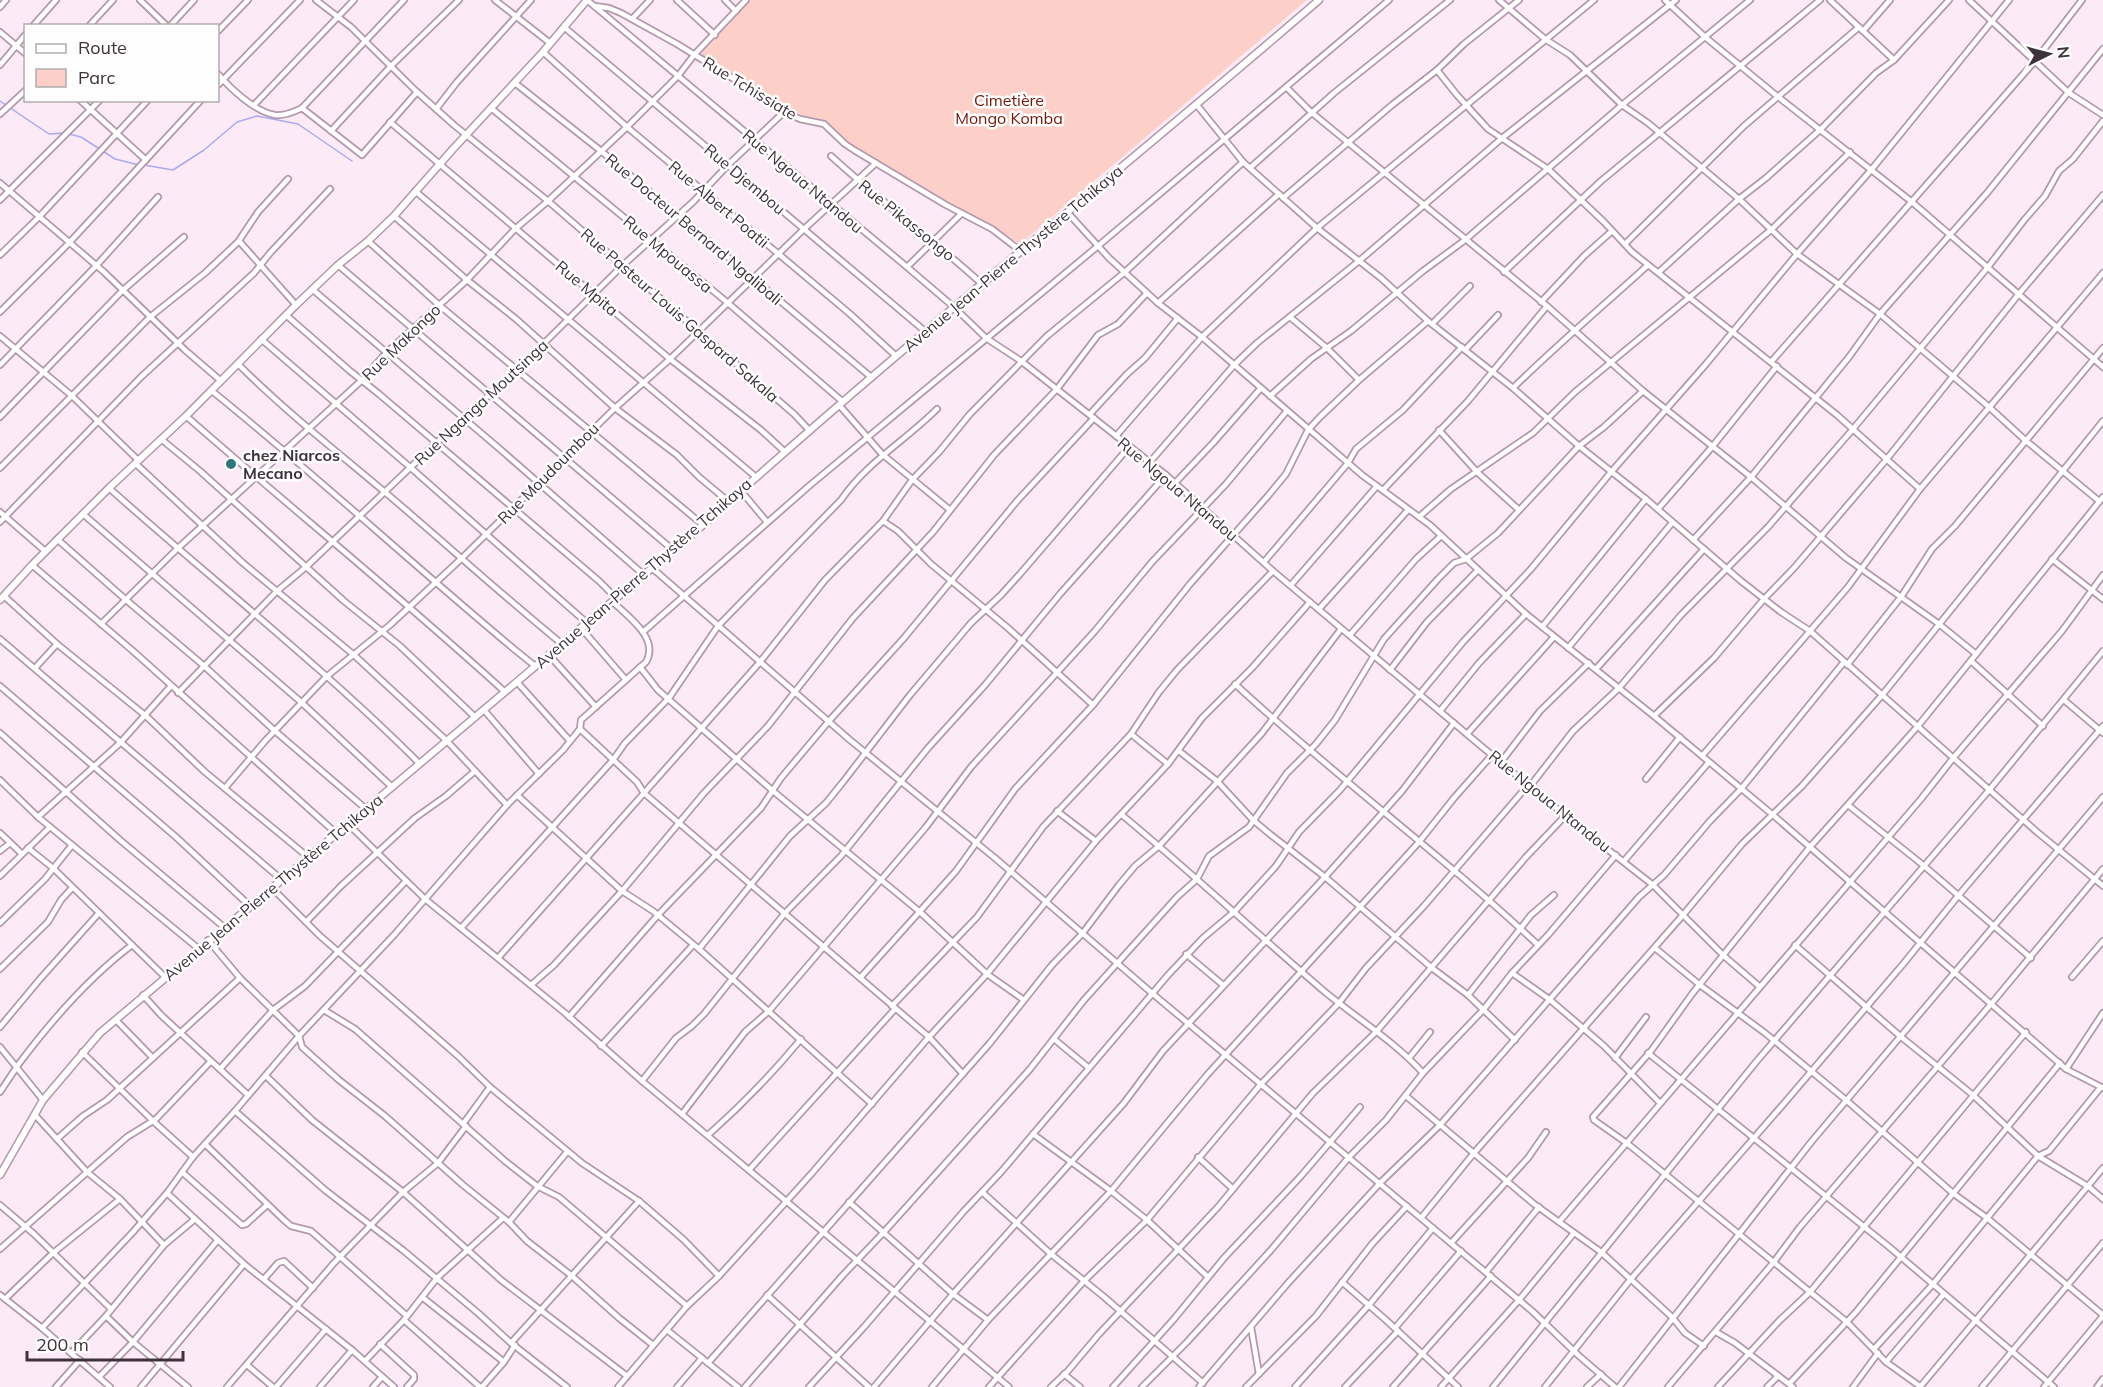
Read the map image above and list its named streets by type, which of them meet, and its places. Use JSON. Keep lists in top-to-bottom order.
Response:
{
  "streets": {
    "street": [
      "Rue Tchissiate",
      "Rue Djembou",
      "Rue Ngoua Ntandou",
      "Rue Albert Poatii",
      "Rue Pikassongo",
      "Rue Docteur Bernard Ngalibali",
      "Rue Mpouassa",
      "Avenue Jean-Pierre Thystère Tchikaya",
      "Rue Mpita",
      "Rue Pasteur Louis Gaspard Sakala",
      "Rue Makongo",
      "Rue Nganga Moutsinga",
      "Rue Moudoumbou"
    ]
  },
  "crossings": [
    ["Rue Tchissiate", "Rue Ngoua Ntandou"],
    ["Rue Tchissiate", "Avenue Jean-Pierre Thystère Tchikaya"],
    ["Rue Tchissiate", "Rue Makongo"],
    ["Rue Tchissiate", "Rue Nganga Moutsinga"],
    ["Rue Tchissiate", "Rue Moudoumbou"],
    ["Rue Djembou", "Avenue Jean-Pierre Thystère Tchikaya"],
    ["Rue Djembou", "Rue Makongo"],
    ["Rue Djembou", "Rue Nganga Moutsinga"],
    ["Rue Djembou", "Rue Moudoumbou"],
    ["Rue Ngoua Ntandou", "Avenue Jean-Pierre Thystère Tchikaya"],
    ["Rue Ngoua Ntandou", "Rue Makongo"],
    ["Rue Ngoua Ntandou", "Rue Nganga Moutsinga"],
    ["Rue Ngoua Ntandou", "Rue Moudoumbou"],
    ["Rue Albert Poatii", "Avenue Jean-Pierre Thystère Tchikaya"],
    ["Rue Albert Poatii", "Rue Makongo"],
    ["Rue Albert Poatii", "Rue Nganga Moutsinga"],
    ["Rue Albert Poatii", "Rue Moudoumbou"],
    ["Rue Pikassongo", "Avenue Jean-Pierre Thystère Tchikaya"],
    ["Rue Pikassongo", "Rue Moudoumbou"],
    ["Rue Docteur Bernard Ngalibali", "Avenue Jean-Pierre Thystère Tchikaya"],
    ["Rue Docteur Bernard Ngalibali", "Rue Makongo"],
    ["Rue Docteur Bernard Ngalibali", "Rue Nganga Moutsinga"],
    ["Rue Docteur Bernard Ngalibali", "Rue Moudoumbou"],
    ["Rue Mpouassa", "Avenue Jean-Pierre Thystère Tchikaya"],
    ["Rue Mpouassa", "Rue Makongo"],
    ["Rue Mpouassa", "Rue Nganga Moutsinga"],
    ["Rue Mpouassa", "Rue Moudoumbou"],
    ["Avenue Jean-Pierre Thystère Tchikaya", "Rue Mpita"],
    ["Avenue Jean-Pierre Thystère Tchikaya", "Rue Pasteur Louis Gaspard Sakala"],
    ["Rue Mpita", "Rue Makongo"],
    ["Rue Mpita", "Rue Nganga Moutsinga"],
    ["Rue Mpita", "Rue Moudoumbou"],
    ["Rue Pasteur Louis Gaspard Sakala", "Rue Makongo"],
    ["Rue Pasteur Louis Gaspard Sakala", "Rue Nganga Moutsinga"],
    ["Rue Pasteur Louis Gaspard Sakala", "Rue Moudoumbou"]
  ],
  "parks": ["Cimetière Mongo Komba"],
  "places": ["chez Niarcos Mecano"],
  "legend": ["Route", "Parc"],
  "scale_bar": "200 m",
  "north": "right"
}
